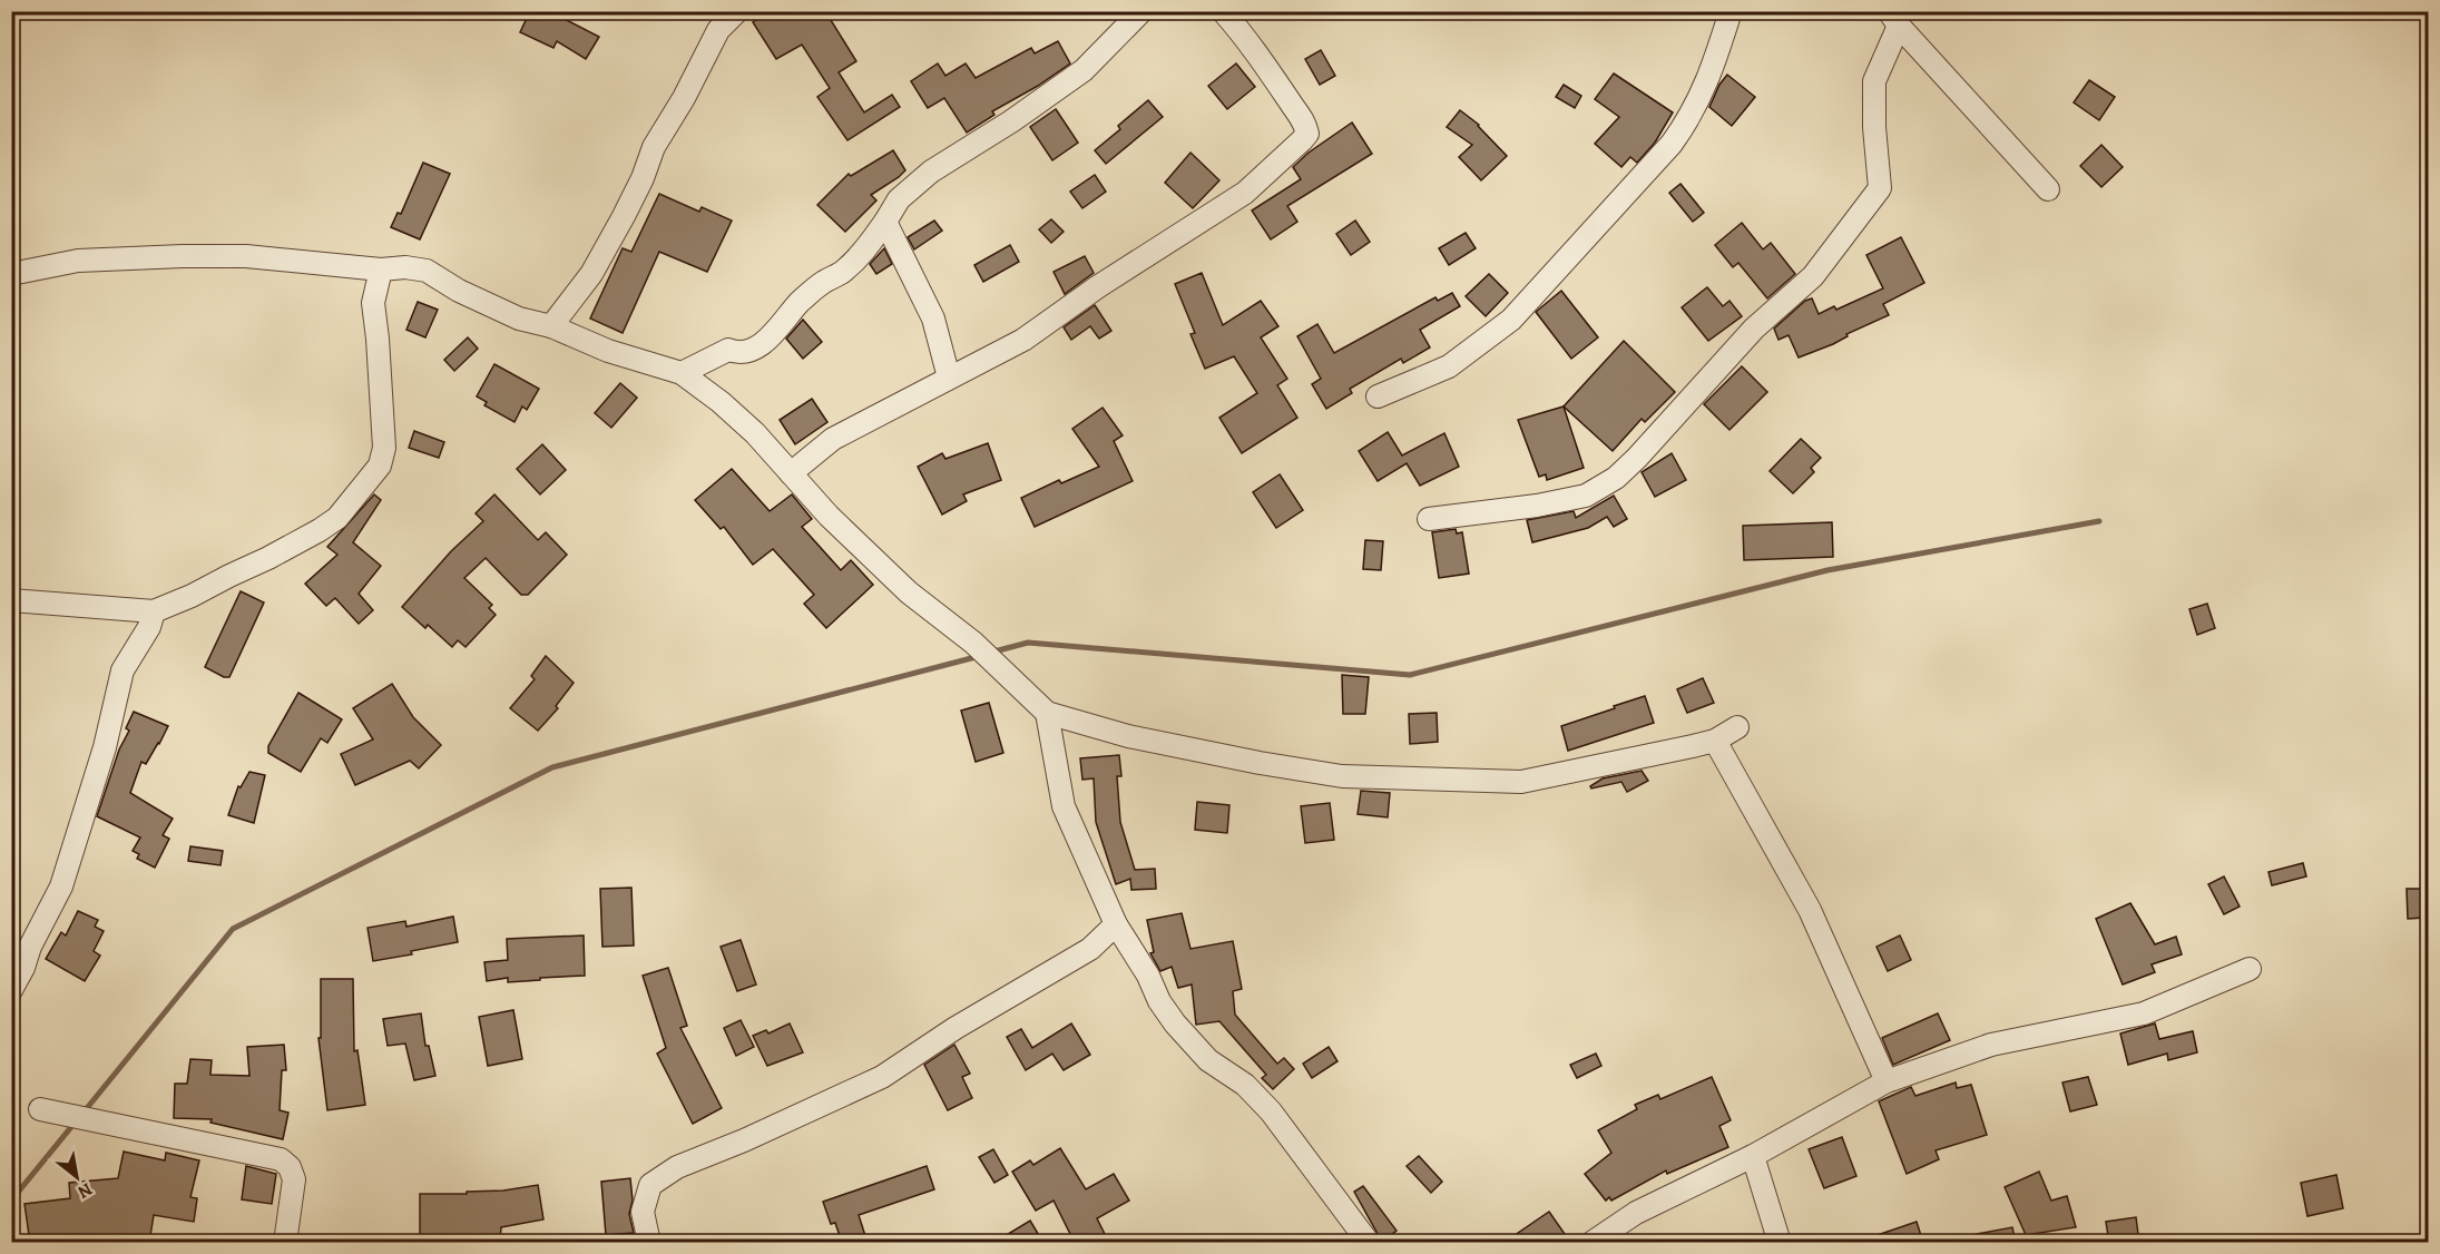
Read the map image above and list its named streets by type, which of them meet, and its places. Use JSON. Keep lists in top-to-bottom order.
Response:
{
  "north": "bottom right"
}
